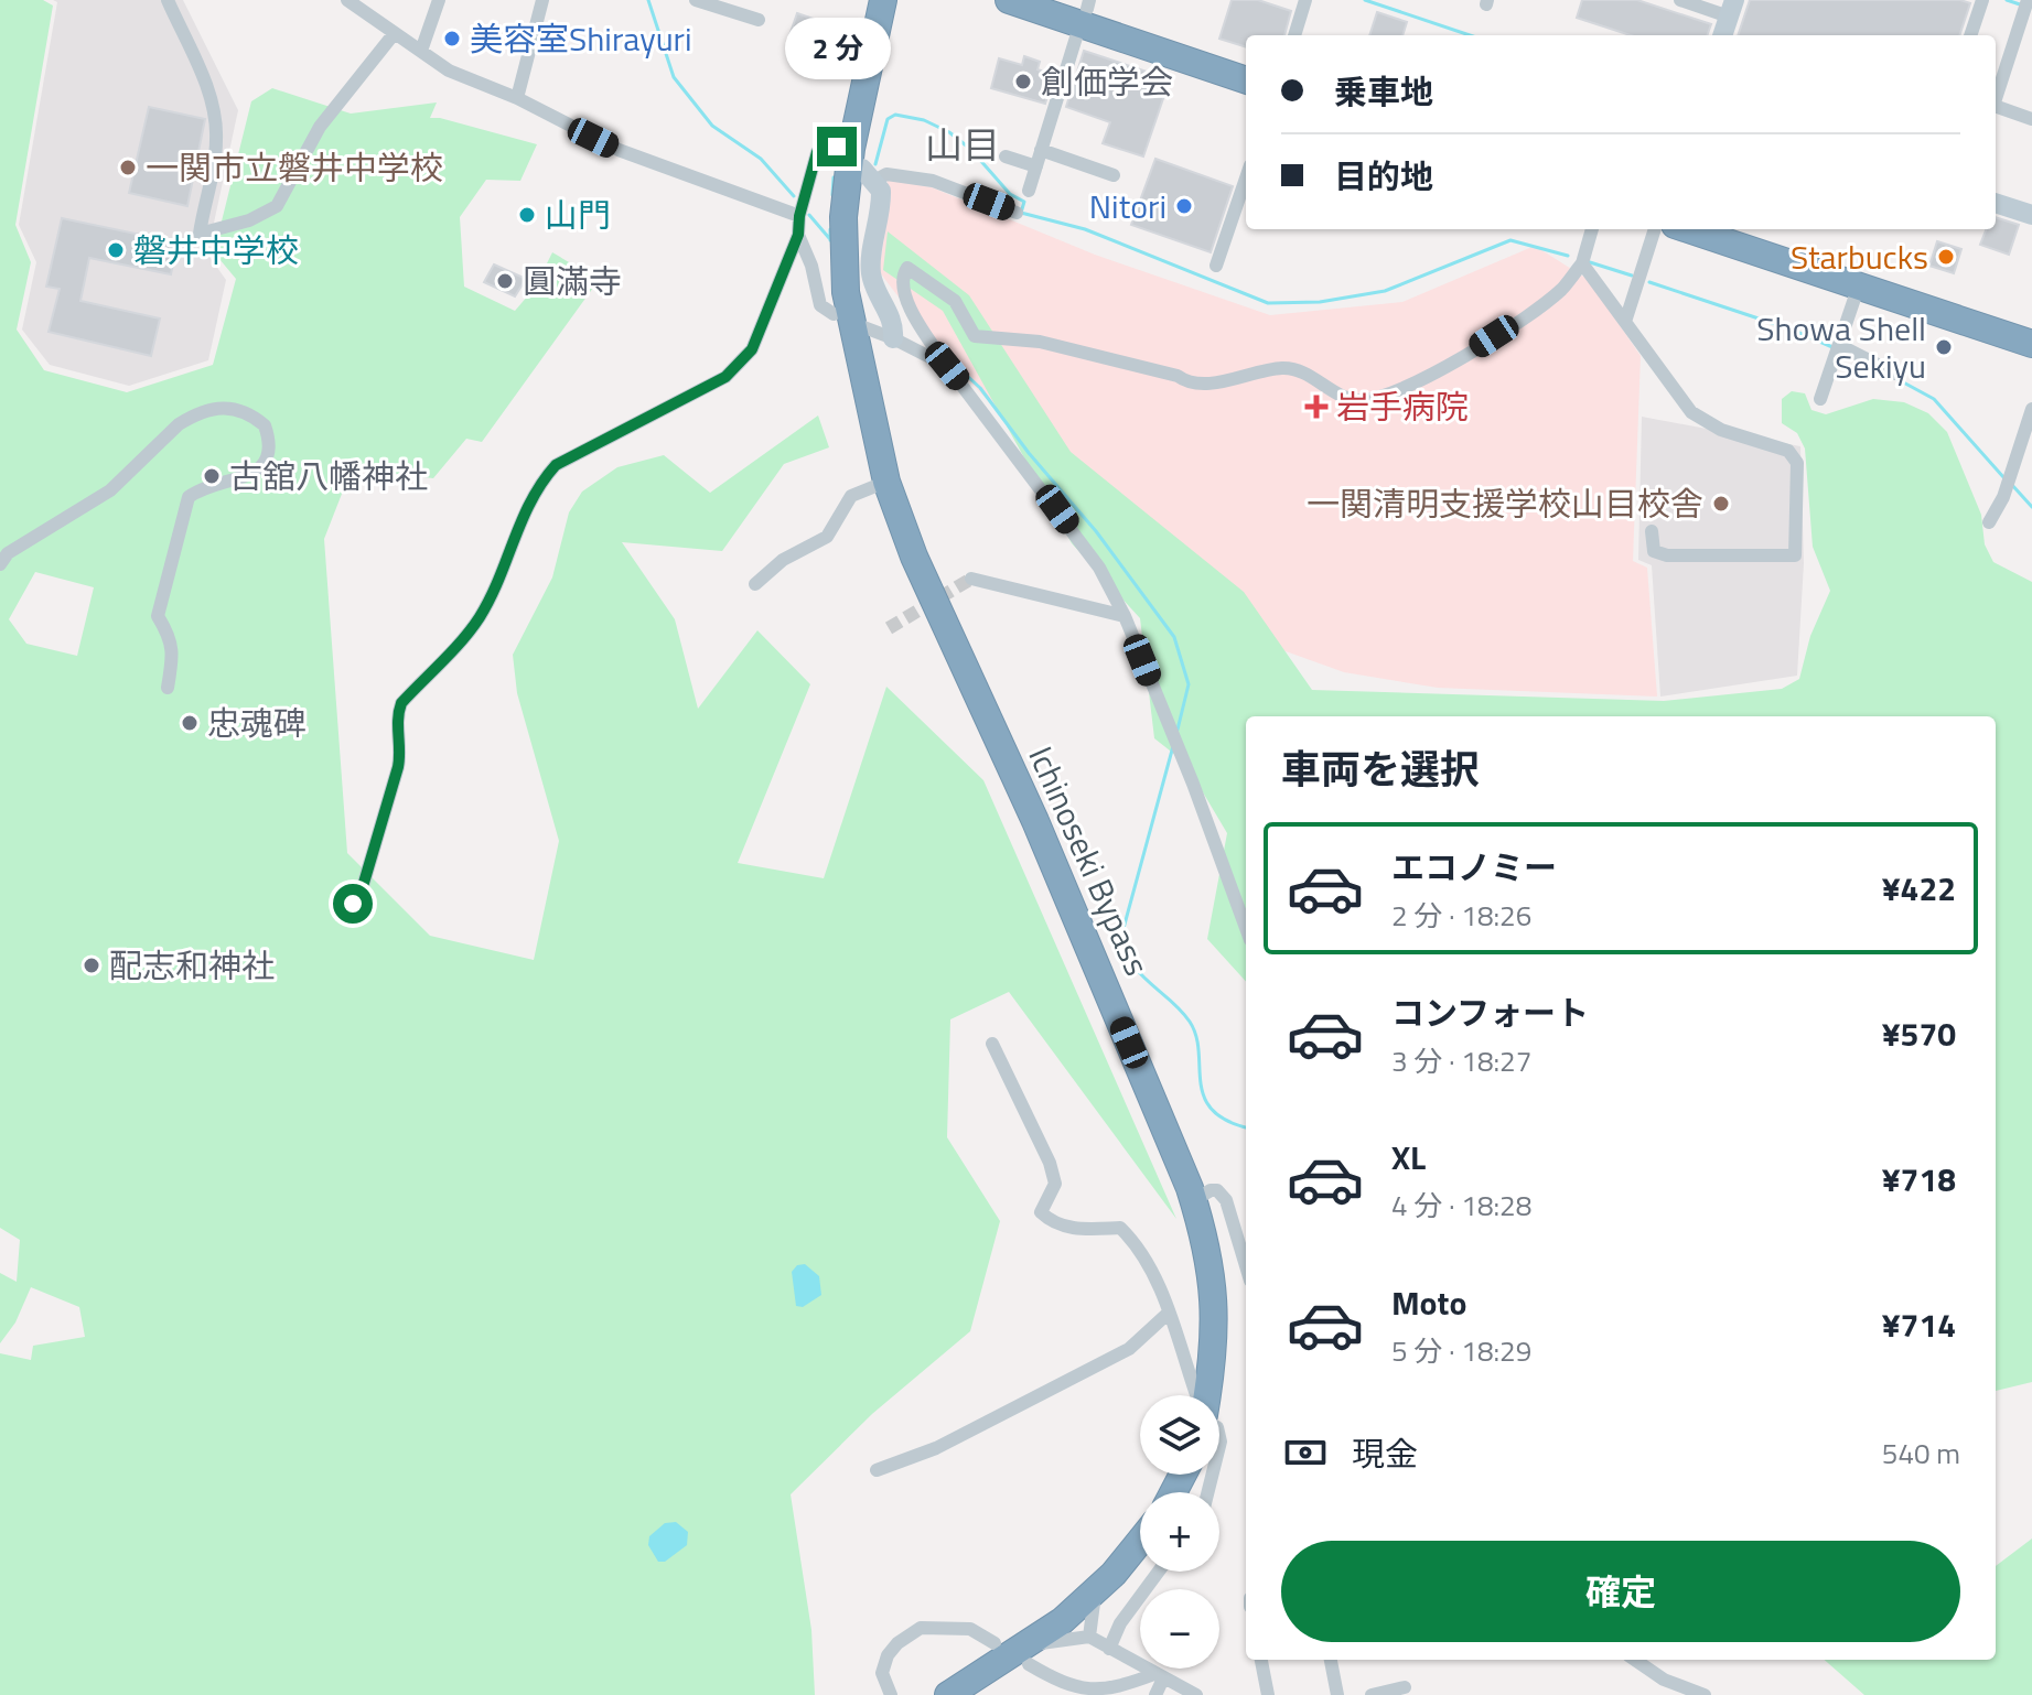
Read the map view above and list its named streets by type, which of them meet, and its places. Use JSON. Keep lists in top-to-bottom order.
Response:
{
  "streets": {
    "highway": ["Ichinoseki Bypass"]
  },
  "districts": ["山目"],
  "places": {
    "other": [
      "美容室Shirayuri",
      "創価学会",
      "一関市立磐井中学校",
      "Nitori",
      "山門",
      "磐井中学校",
      "Starbucks",
      "圓滿寺",
      "Showa Shell Sekiyu",
      "古舘八幡神社",
      "一関清明支援学校山目校舎",
      "忠魂碑",
      "配志和神社"
    ],
    "health": ["岩手病院"]
  },
  "page": {
    "bubble": "2 分",
    "banner": ["乗車地", "目的地"],
    "heading": "車両を選択",
    "list": [
      {
        "name": "エコノミー",
        "note": "2 分 · 18:26",
        "value": "¥422"
      },
      {
        "name": "コンフォート",
        "note": "3 分 · 18:27",
        "value": "¥570"
      },
      {
        "name": "XL",
        "note": "4 分 · 18:28",
        "value": "¥718"
      },
      {
        "name": "Moto",
        "note": "5 分 · 18:29",
        "value": "¥714"
      }
    ],
    "map_buttons": ["+", "−"],
    "pay": ["現金", "540 m"],
    "buttons": "確定"
  }
}
